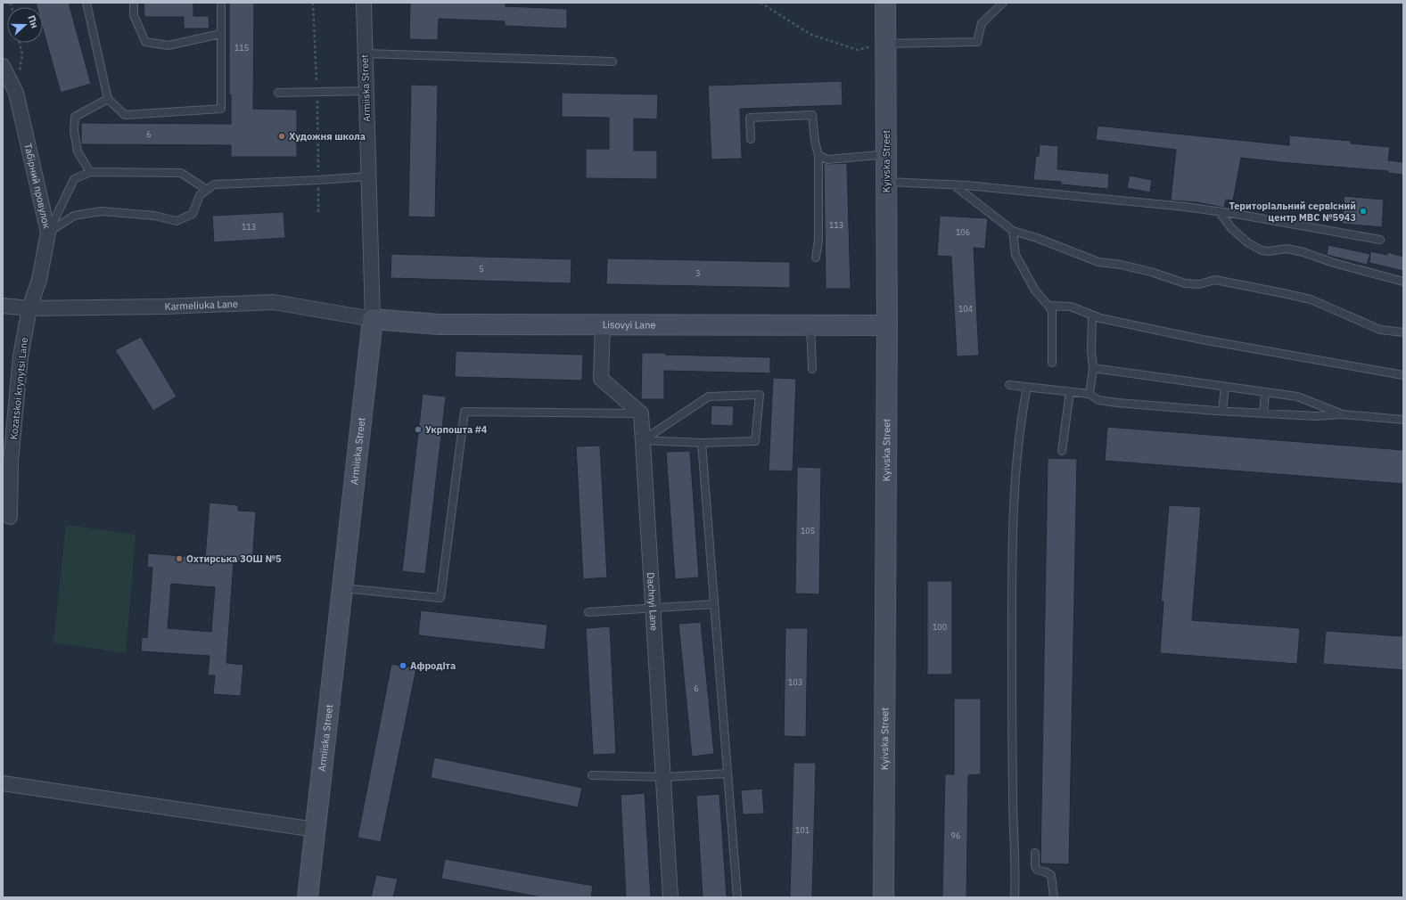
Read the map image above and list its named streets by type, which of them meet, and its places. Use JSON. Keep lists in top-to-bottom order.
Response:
{
  "streets": {
    "main road": ["Armiiska Street", "Kyivska Street", "Lisovyi Lane"],
    "street": [
      "Табірний провулок",
      "Karmeliuka Lane",
      "Kozatskoi krynytsi Lane",
      "Dachnyi Lane"
    ]
  },
  "crossings": [
    ["Armiiska Street", "Karmeliuka Lane"],
    ["Armiiska Street", "Lisovyi Lane"],
    ["Kyivska Street", "Lisovyi Lane"],
    ["Табірний провулок", "Karmeliuka Lane"],
    ["Табірний провулок", "Kozatskoi krynytsi Lane"],
    ["Karmeliuka Lane", "Lisovyi Lane"],
    ["Karmeliuka Lane", "Kozatskoi krynytsi Lane"]
  ],
  "places": [
    "Художня школа",
    "Територіальний сервісний центр МВС №5943",
    "Укрпошта #4",
    "Охтирська ЗОШ №5",
    "Афродіта"
  ],
  "house_numbers": [
    "115",
    "6",
    "113",
    "113",
    "106",
    "5",
    "3",
    "104",
    "105",
    "100",
    "103",
    "6",
    "101",
    "96"
  ],
  "north": "right"
}
